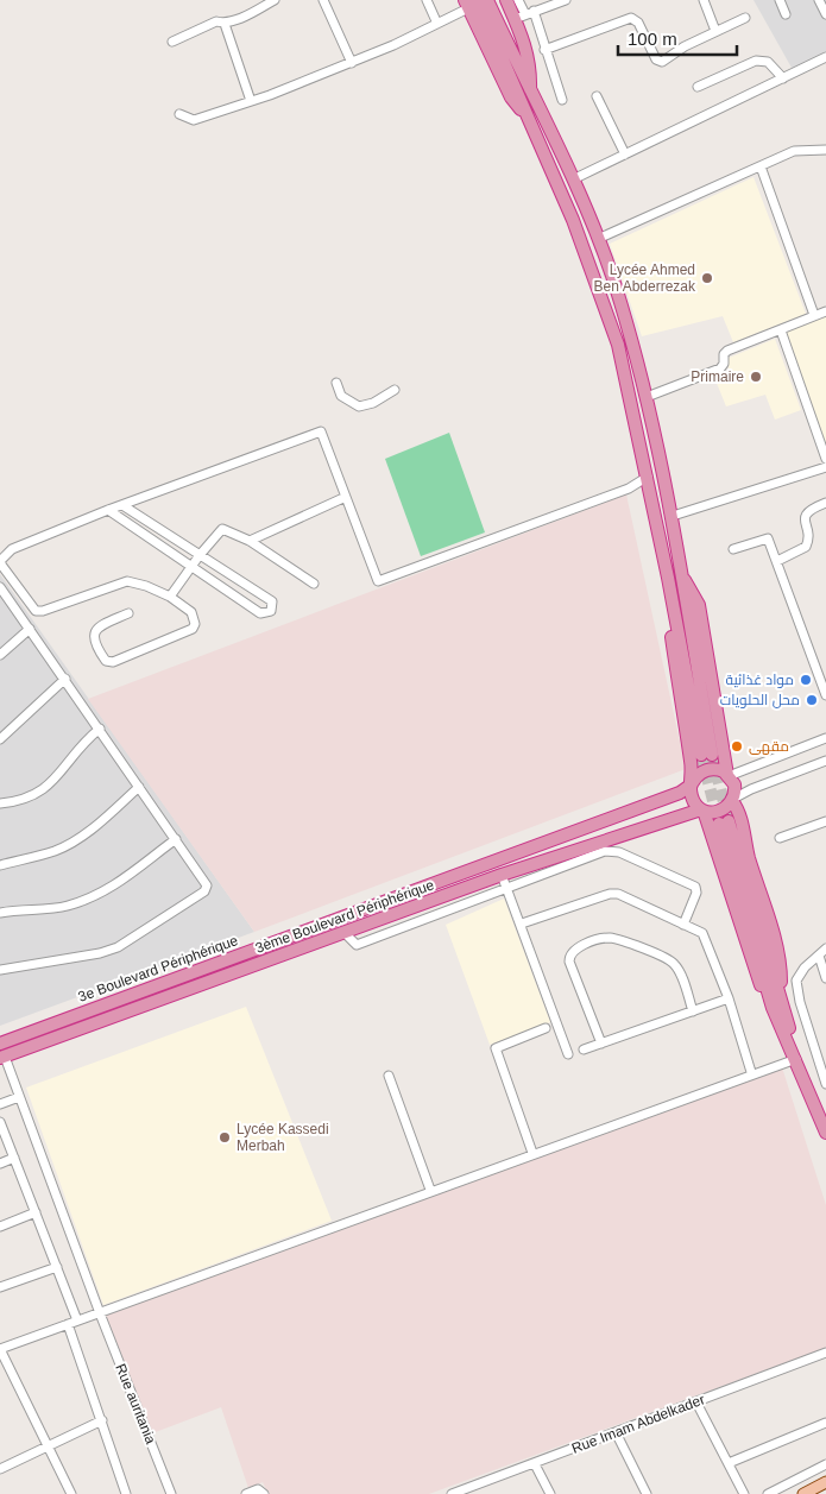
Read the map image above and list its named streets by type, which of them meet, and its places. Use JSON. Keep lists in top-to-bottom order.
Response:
{
  "streets": {
    "highway": ["3ème Boulevard Périphérique", "3e Boulevard Périphérique"],
    "street": ["Rue auritania", "Rue Imam Abdelkader"]
  },
  "crossings": [
    ["3ème Boulevard Périphérique", "3e Boulevard Périphérique"],
    ["3ème Boulevard Périphérique", "Rue auritania"]
  ],
  "places": [
    "Lycée Ahmed Ben Abderrezak",
    "Primaire",
    "مواد غذائية",
    "محل الحلويات",
    "مقهى",
    "Lycée Kassedi Merbah"
  ],
  "scale_bar": "100 m"
}
